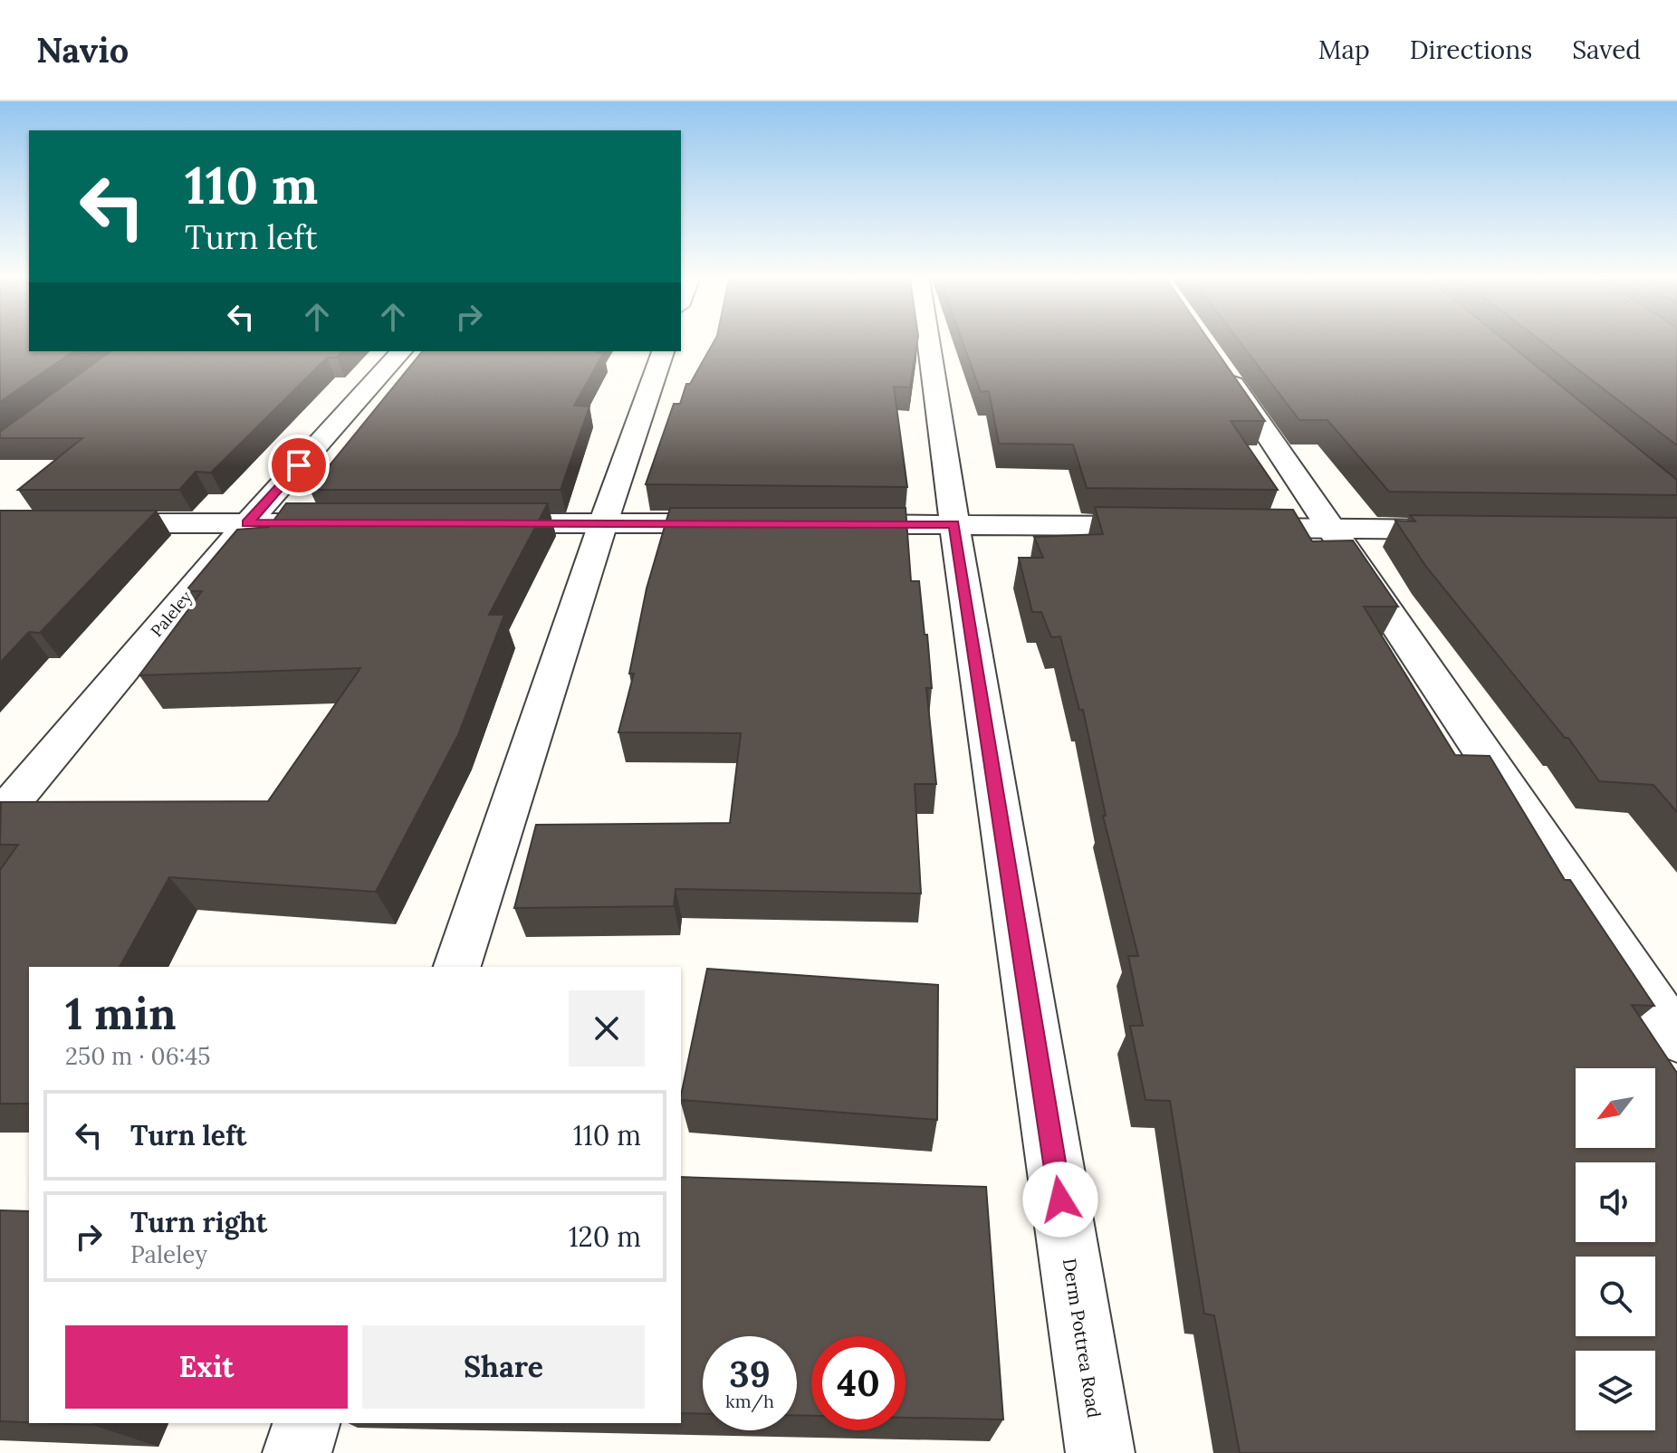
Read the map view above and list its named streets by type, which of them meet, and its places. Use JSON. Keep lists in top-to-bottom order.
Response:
{
  "streets": {
    "street": ["Paleley", "Derm Pottrea Road"]
  },
  "north": "bottom left",
  "page": {
    "header": "Navio",
    "nav": ["Map", "Directions", "Saved"],
    "turn": ["110 m", "Turn left"],
    "heading": ["1 min", "250 m · 06:45"],
    "list": [
      {
        "name": "Turn left",
        "value": "110 m"
      },
      {
        "name": "Turn right",
        "note": "Paleley",
        "value": "120 m"
      }
    ],
    "buttons": ["Exit", "Share"],
    "speed": "39 km/h",
    "limit": "40"
  }
}
